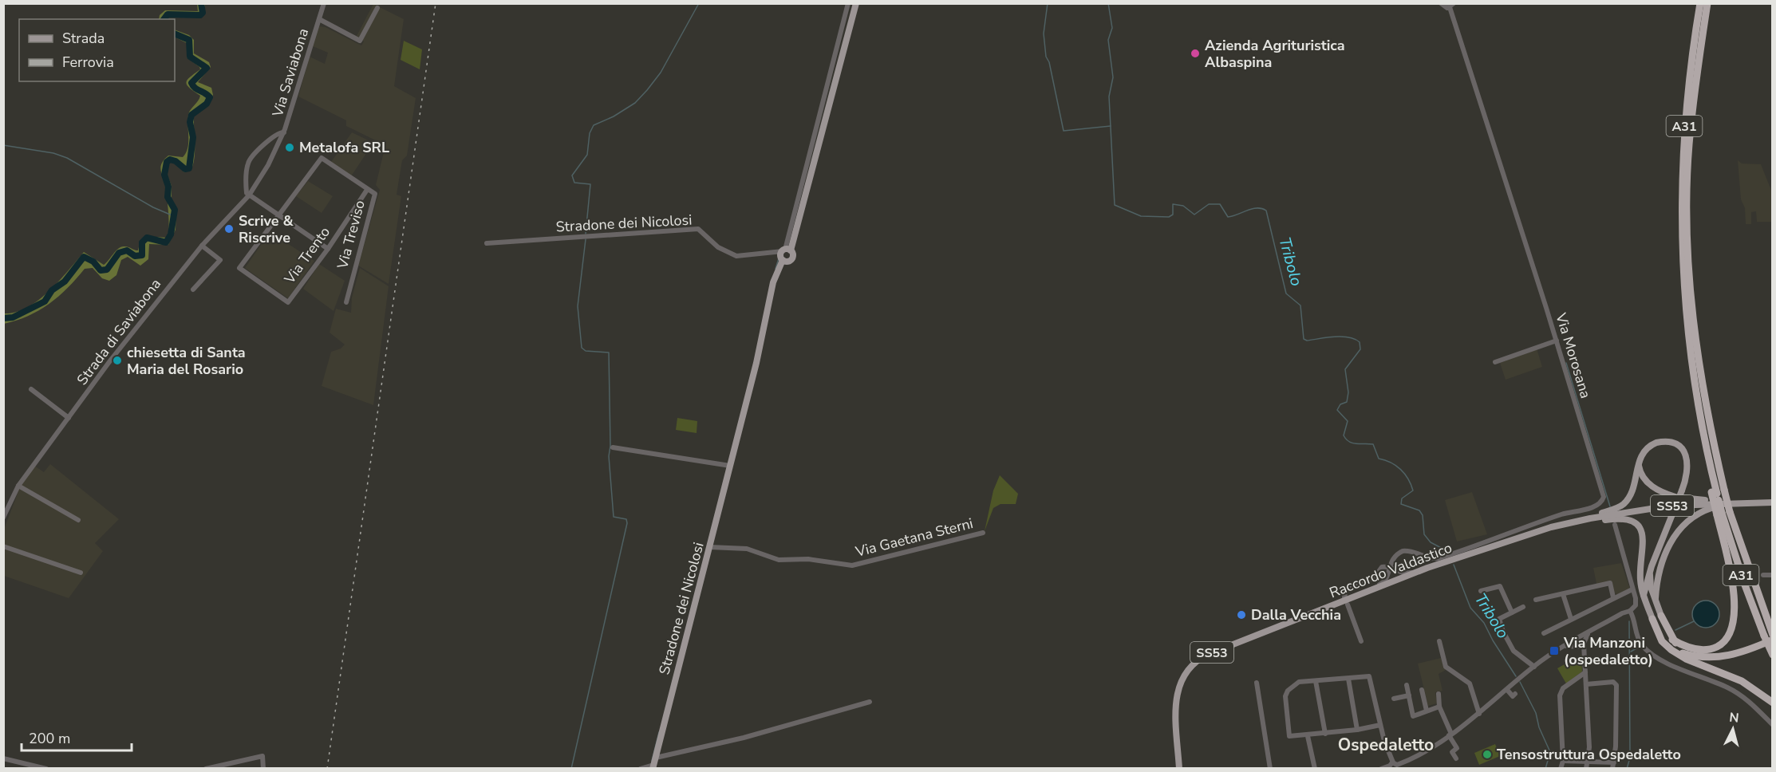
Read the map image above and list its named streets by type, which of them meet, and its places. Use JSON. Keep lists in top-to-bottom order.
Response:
{
  "streets": {
    "highway": ["A31"],
    "main road": ["Stradone dei Nicolosi", "SS53", "Raccordo Valdastico"],
    "street": [
      "Via Saviabona",
      "Via Treviso",
      "Via Trento",
      "Strada di Saviabona",
      "Via Morosana",
      "Via Gaetana Sterni"
    ]
  },
  "crossings": [
    ["Via Saviabona", "Strada di Saviabona"],
    ["Stradone dei Nicolosi", "Via Gaetana Sterni"],
    ["Via Treviso", "Via Trento"],
    ["SS53", "Raccordo Valdastico"]
  ],
  "districts": ["Ospedaletto"],
  "water": ["Tribolo"],
  "places": {
    "other": [
      "Azienda Agrituristica Albaspina",
      "Metalofa SRL",
      "Scrive & Riscrive",
      "chiesetta di Santa Maria del Rosario",
      "Dalla Vecchia",
      "Tensostruttura Ospedaletto"
    ],
    "transit": ["Via Manzoni (ospedaletto)"]
  },
  "legend": ["Strada", "Ferrovia"],
  "scale_bar": "200 m",
  "north": "top"
}
